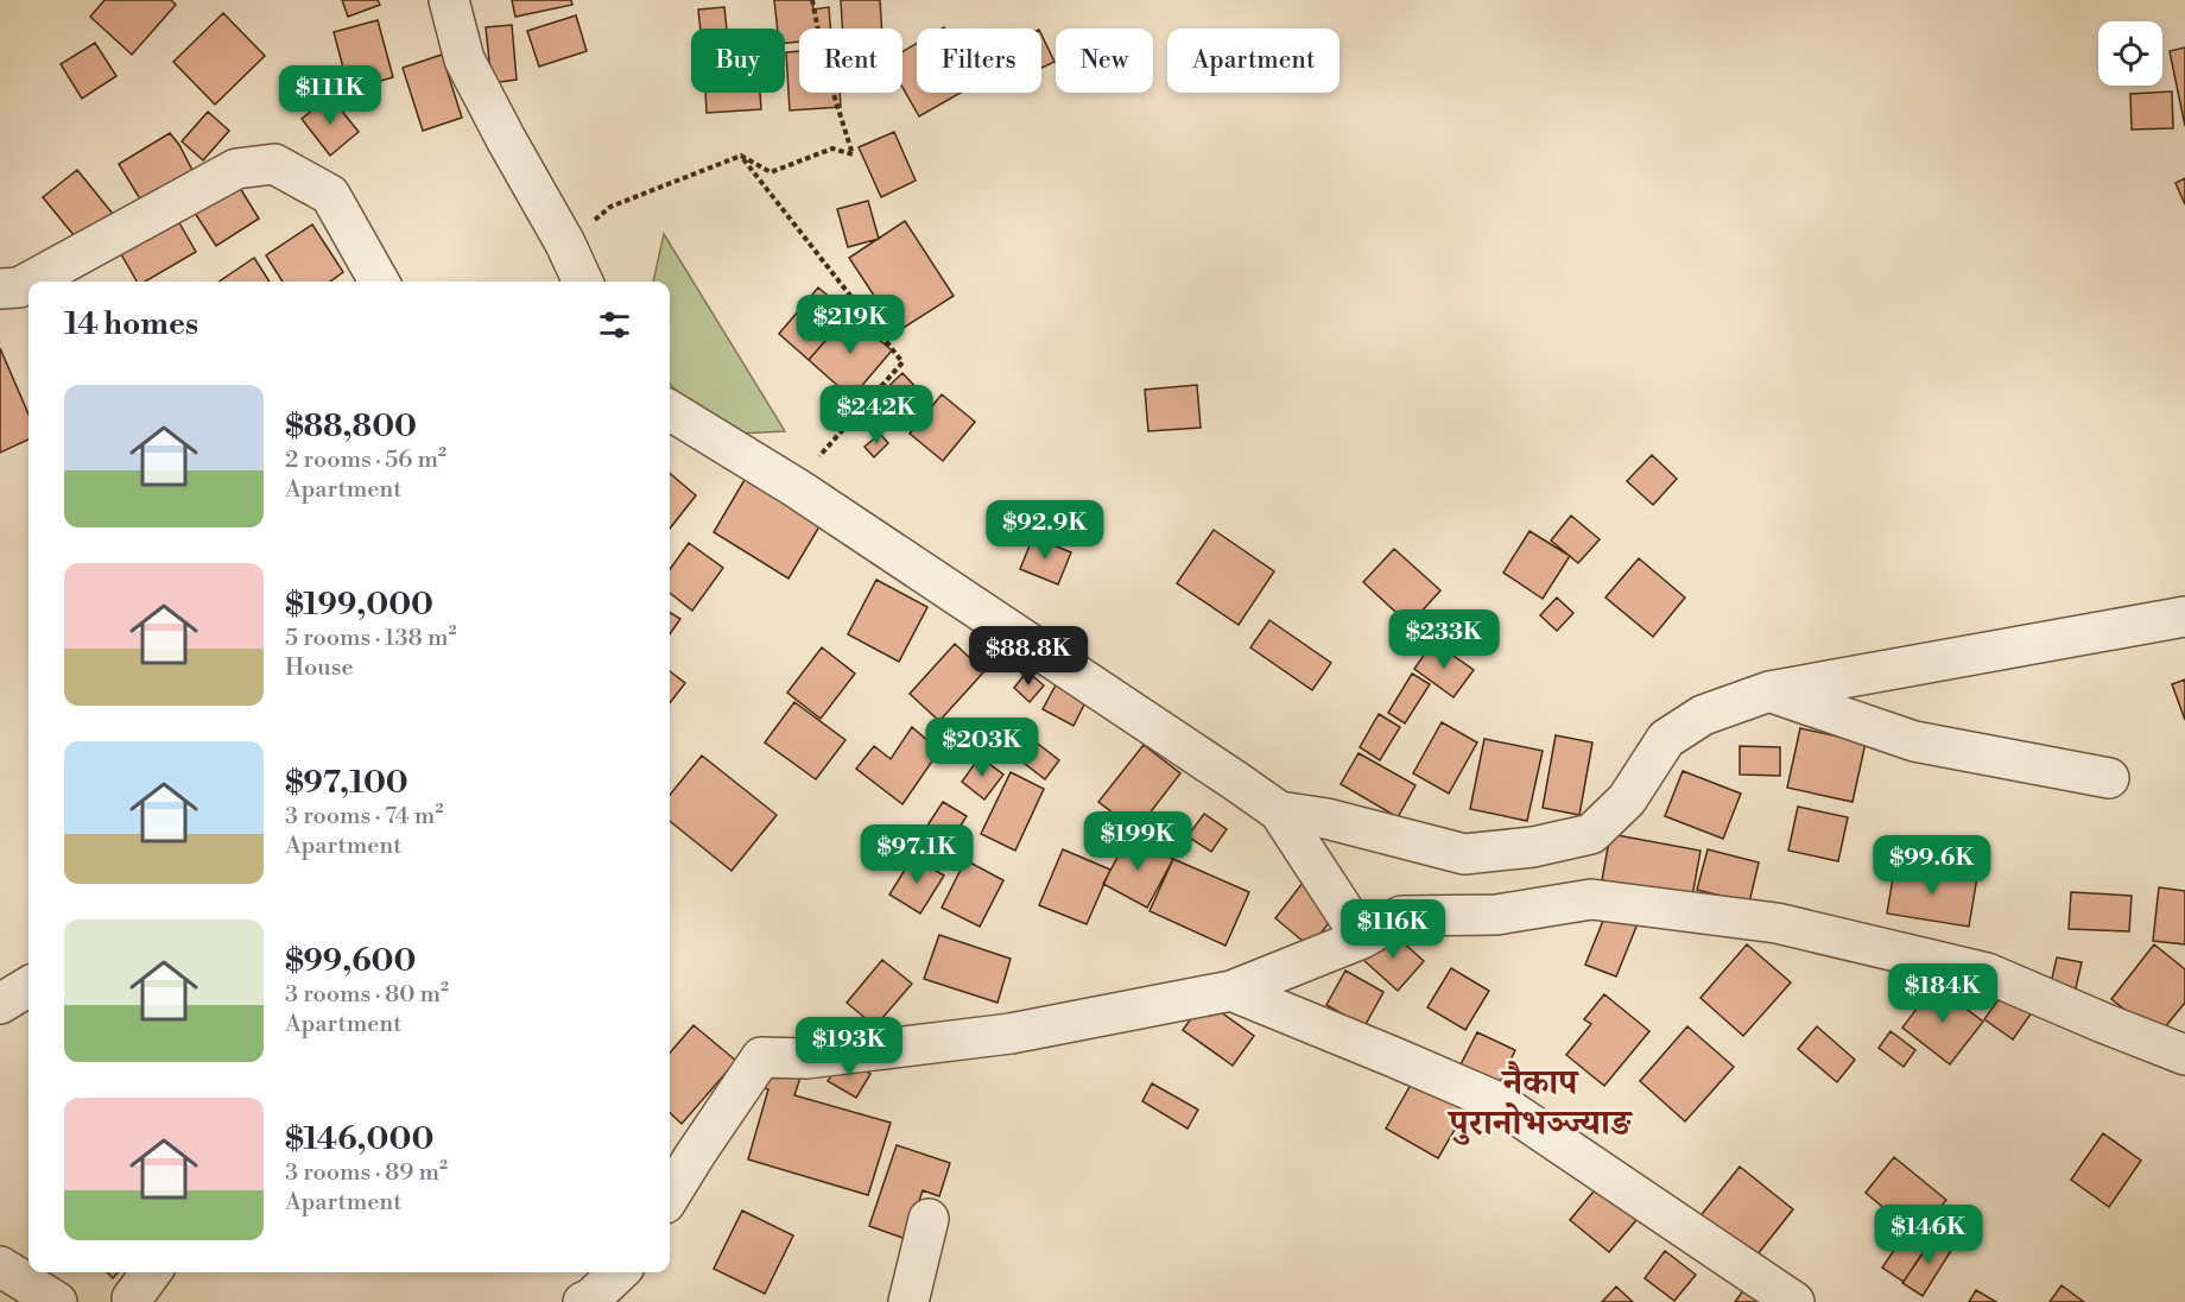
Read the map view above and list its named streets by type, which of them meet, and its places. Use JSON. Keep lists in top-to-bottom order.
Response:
{
  "districts": ["नैकाप पुरानोभञ्ज्याङ"],
  "page": {
    "chip": [
      "Buy",
      "Rent",
      "Filters",
      "New",
      "Apartment"
    ],
    "price": [
      "$111K",
      "$219K",
      "$242K",
      "$92.9K",
      "$233K",
      "$88.8K",
      "$203K",
      "$199K",
      "$97.1K",
      "$99.6K",
      "$116K",
      "$184K",
      "$193K",
      "$146K"
    ],
    "heading": "14 homes",
    "list": [
      {
        "name": "$88,800",
        "note": "2 rooms · 56 m² · Apartment"
      },
      {
        "name": "$199,000",
        "note": "5 rooms · 138 m² · House"
      },
      {
        "name": "$97,100",
        "note": "3 rooms · 74 m² · Apartment"
      },
      {
        "name": "$99,600",
        "note": "3 rooms · 80 m² · Apartment"
      },
      {
        "name": "$146,000",
        "note": "3 rooms · 89 m² · Apartment"
      }
    ]
  }
}
